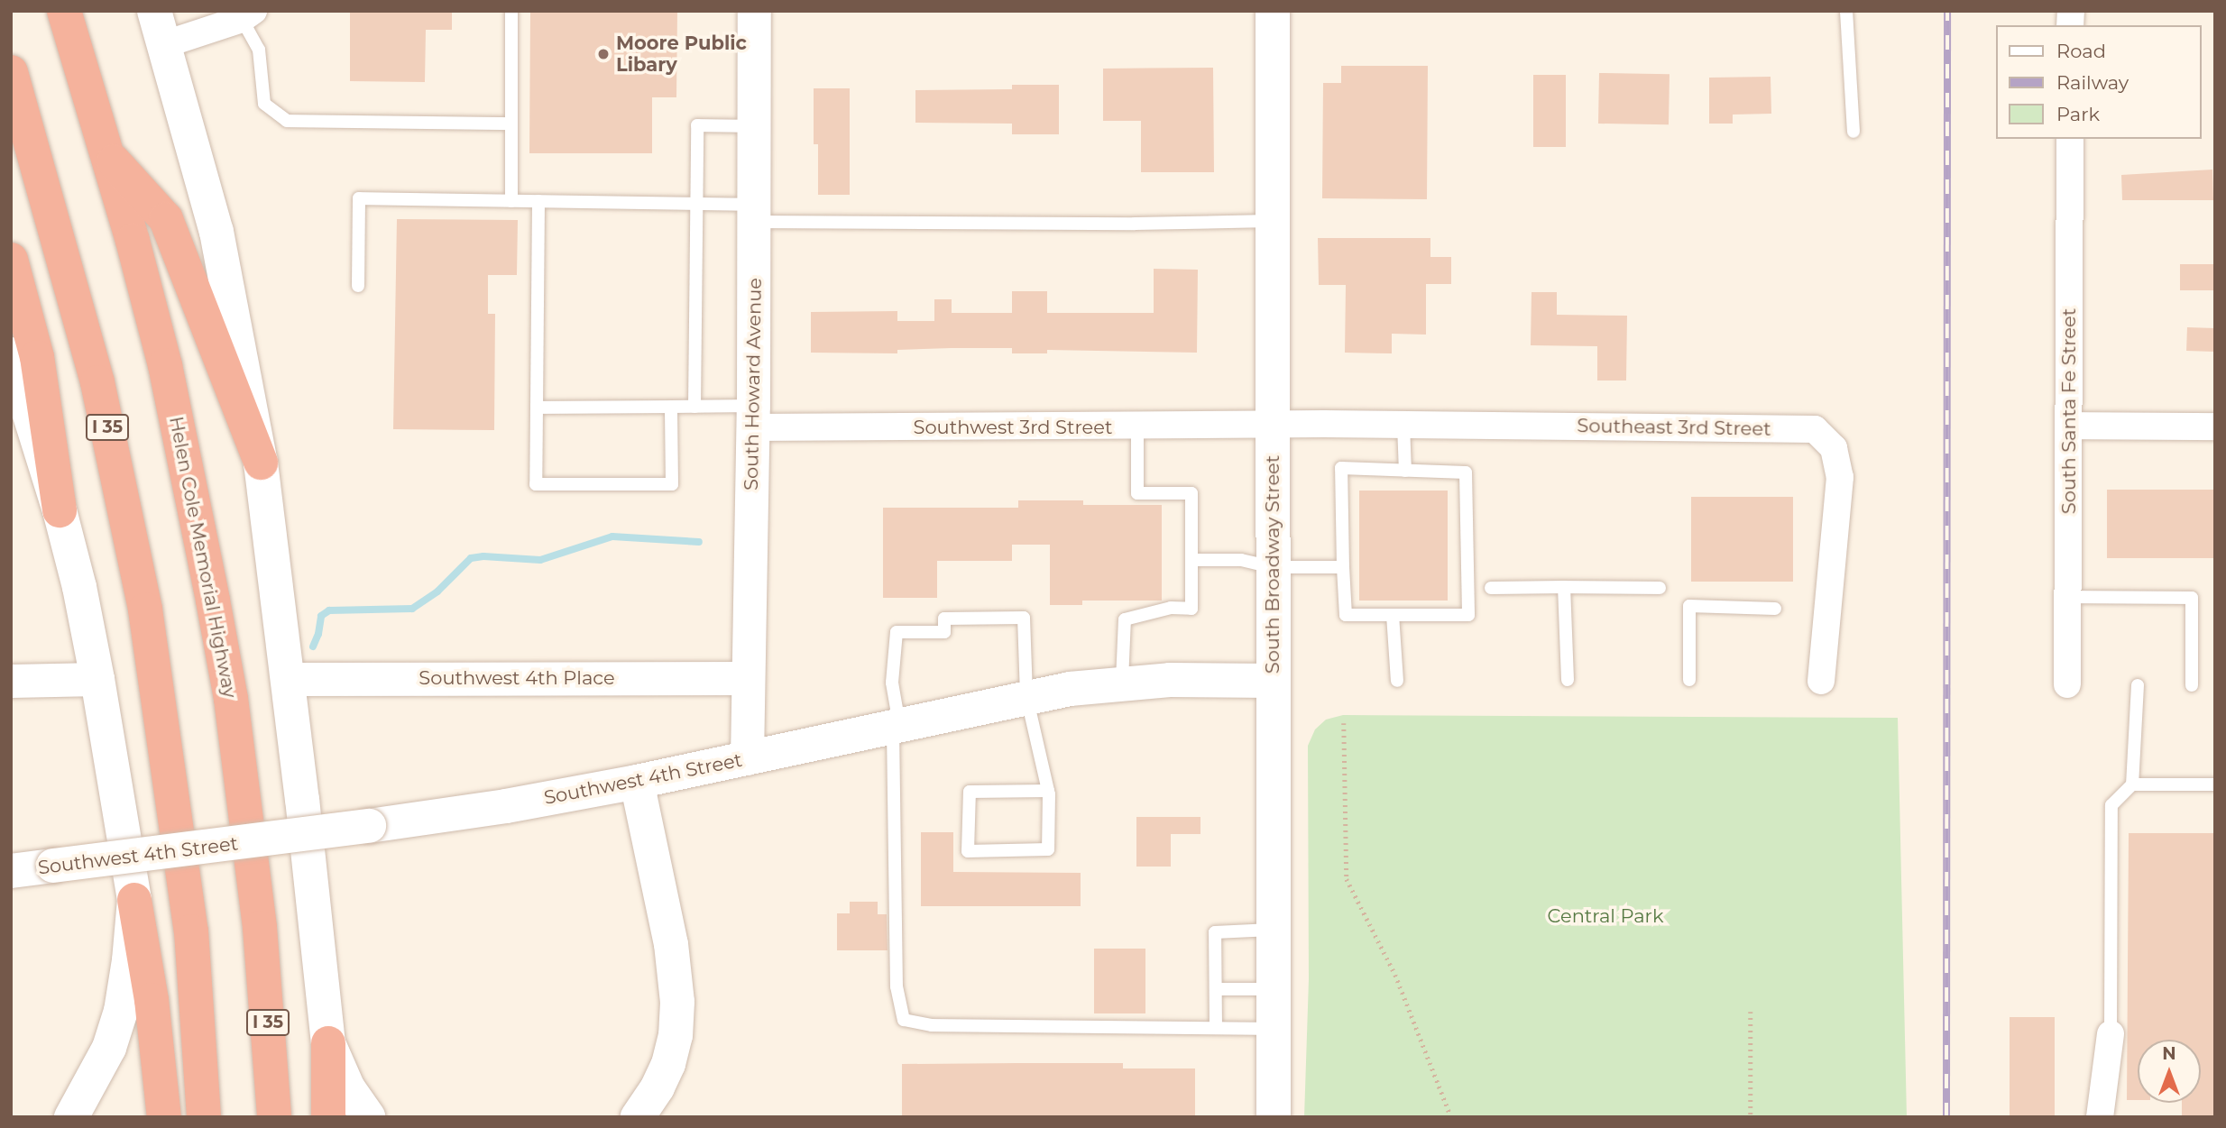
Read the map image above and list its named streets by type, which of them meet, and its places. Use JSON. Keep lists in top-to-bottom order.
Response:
{
  "streets": {
    "highway": ["I 35", "Helen Cole Memorial Highway"],
    "main road": ["South Broadway Street", "Southwest 4th Street"],
    "street": [
      "South Howard Avenue",
      "South Santa Fe Street",
      "Southwest 3rd Street",
      "Southeast 3rd Street",
      "Southwest 4th Place"
    ]
  },
  "crossings": [
    ["South Howard Avenue", "Southwest 3rd Street"],
    ["South Howard Avenue", "Southwest 4th Place"],
    ["South Howard Avenue", "Southwest 4th Street"],
    ["Southwest 3rd Street", "Southeast 3rd Street"],
    ["Southwest 3rd Street", "South Broadway Street"],
    ["Southeast 3rd Street", "South Broadway Street"],
    ["South Broadway Street", "Southwest 4th Street"]
  ],
  "parks": ["Central Park"],
  "places": ["Moore Public Libary"],
  "legend": ["Road", "Railway", "Park"],
  "north": "top"
}
